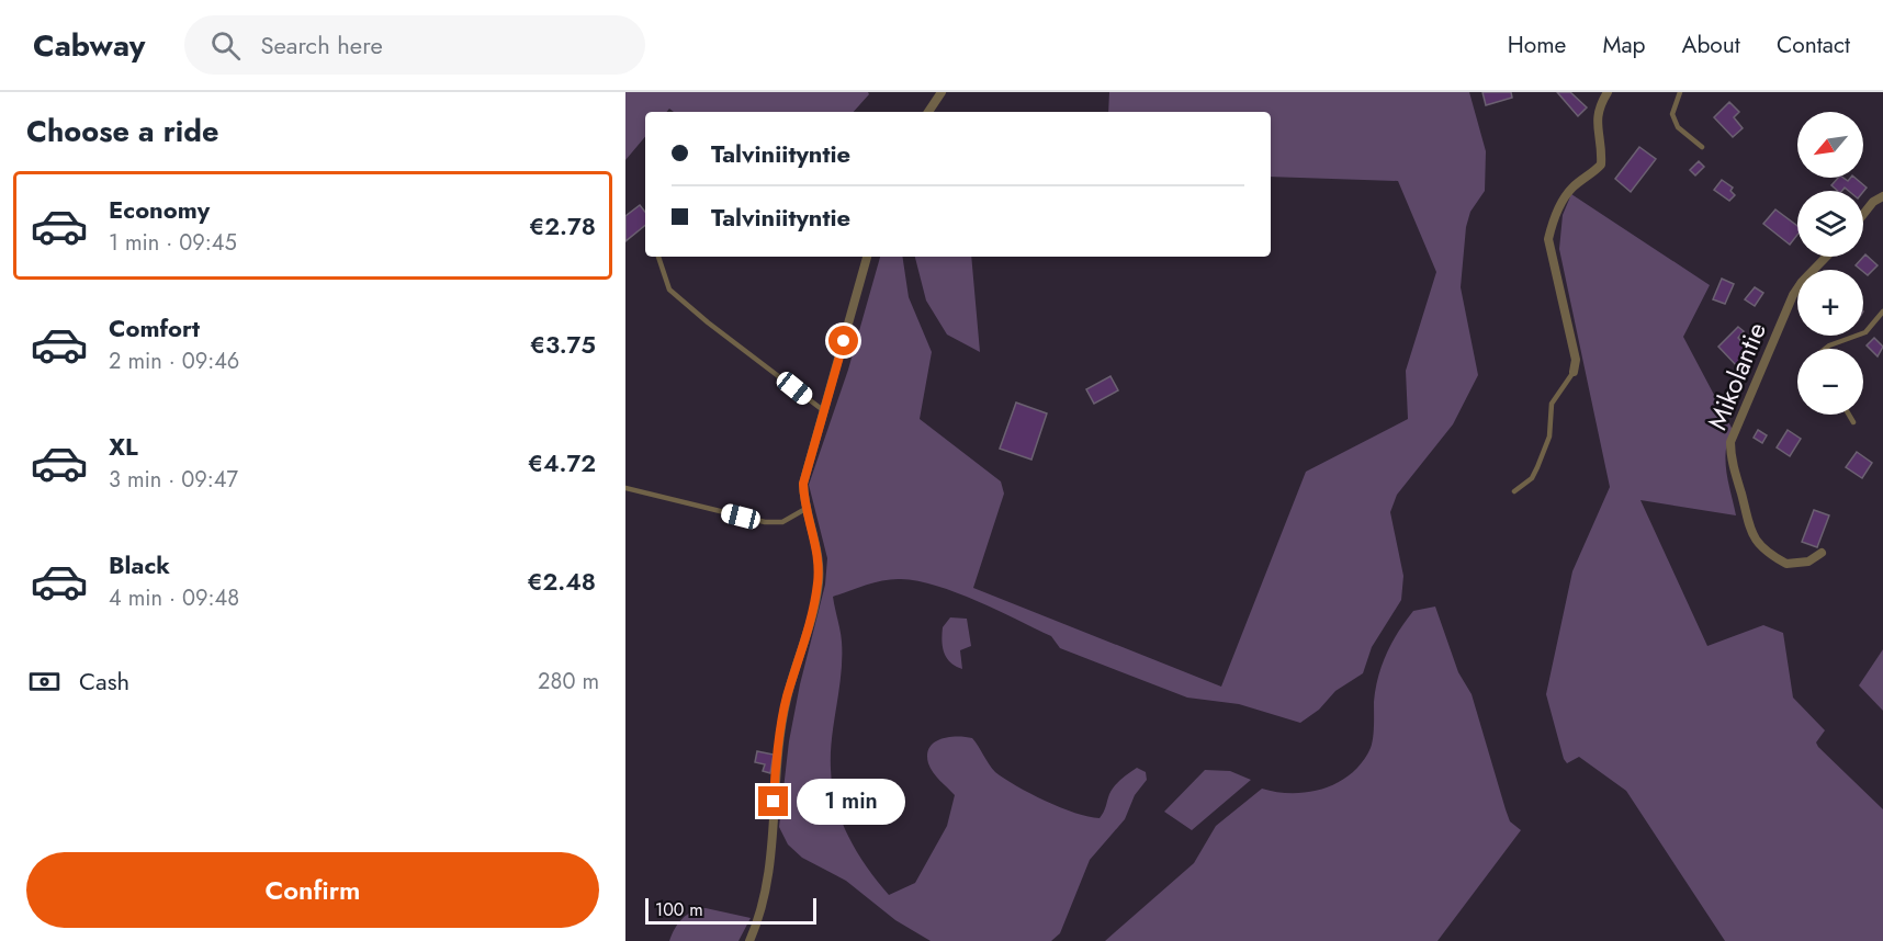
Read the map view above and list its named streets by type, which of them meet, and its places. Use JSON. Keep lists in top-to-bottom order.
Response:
{
  "streets": {
    "street": ["Mikolantie"]
  },
  "scale_bar": "100 m",
  "north": "bottom left",
  "page": {
    "header": "Cabway",
    "search": "Search here",
    "nav": [
      "Home",
      "Map",
      "About",
      "Contact"
    ],
    "heading": "Choose a ride",
    "map_buttons": ["+", "−"],
    "banner": ["Talviniityntie", "Talviniityntie"],
    "list": [
      {
        "name": "Economy",
        "note": "1 min · 09:45",
        "value": "€2.78"
      },
      {
        "name": "Comfort",
        "note": "2 min · 09:46",
        "value": "€3.75"
      },
      {
        "name": "XL",
        "note": "3 min · 09:47",
        "value": "€4.72"
      },
      {
        "name": "Black",
        "note": "4 min · 09:48",
        "value": "€2.48"
      }
    ],
    "pay": ["Cash", "280 m"],
    "bubble": "1 min",
    "buttons": "Confirm",
    "scale": "100 m"
  }
}
